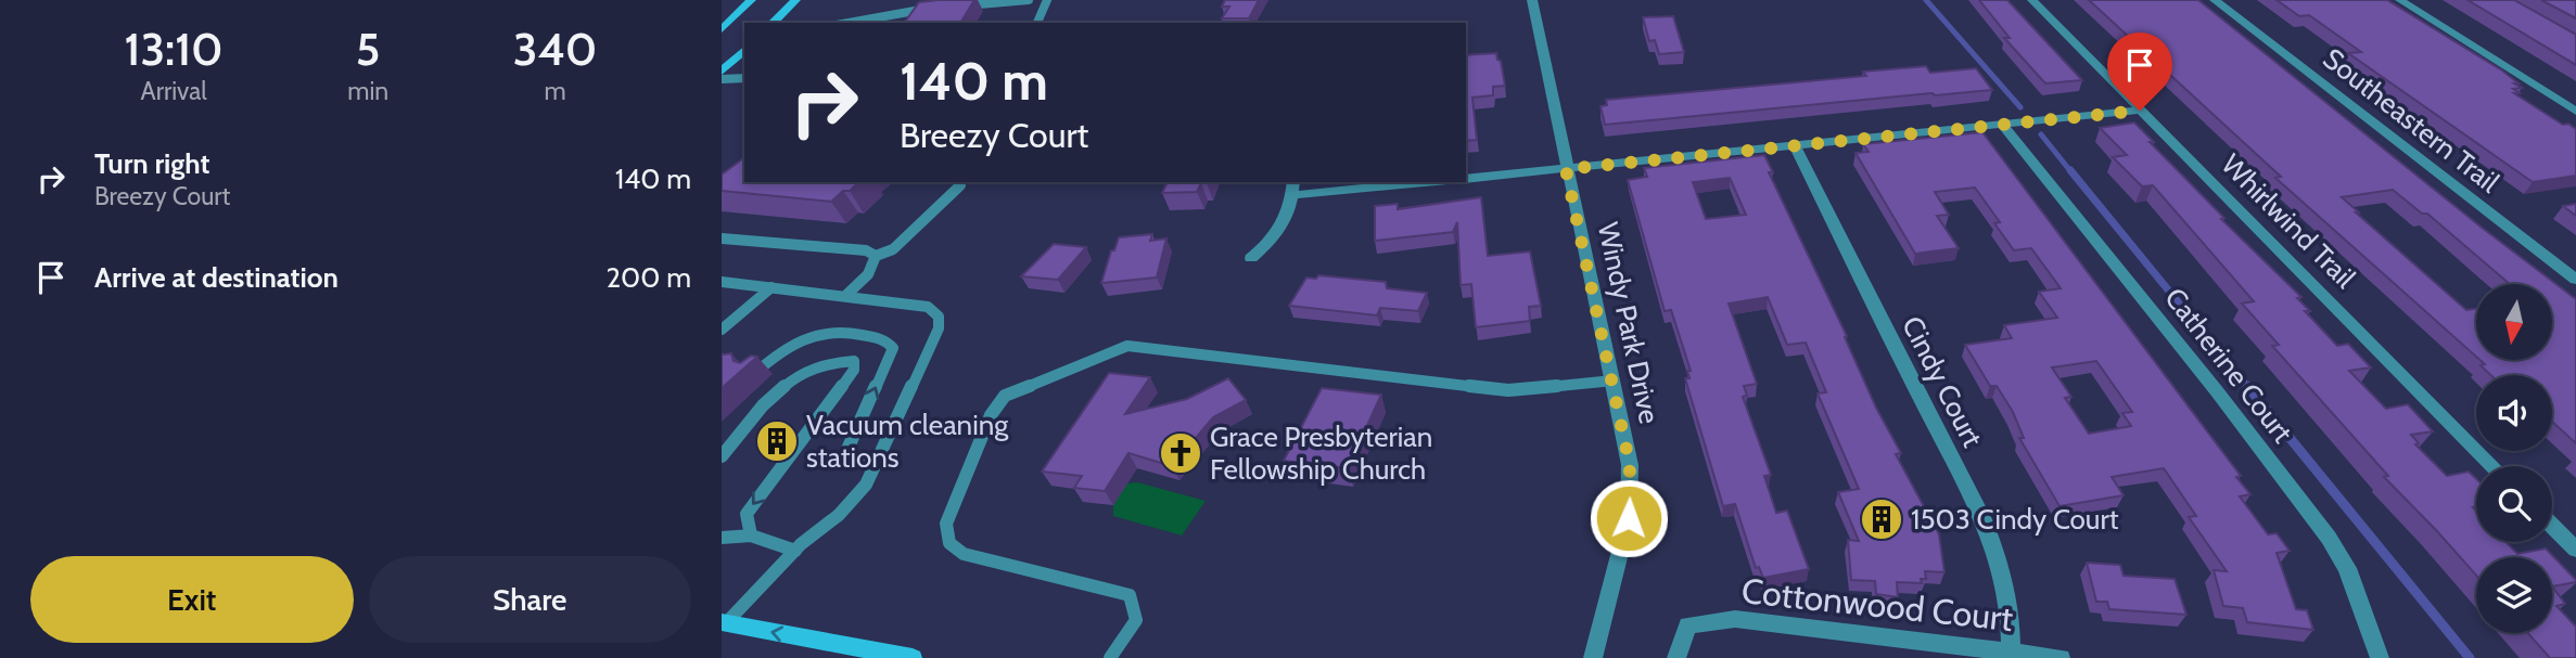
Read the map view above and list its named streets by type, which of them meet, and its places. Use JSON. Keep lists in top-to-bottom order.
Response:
{
  "streets": {
    "street": [
      "Southeastern Trail",
      "Whirlwind Trail",
      "Windy Park Drive",
      "Catherine Court",
      "Cindy Court",
      "Cottonwood Court"
    ]
  },
  "crossings": [
    ["Cindy Court", "Cottonwood Court"]
  ],
  "places": {
    "building": ["Vacuum cleaning stations", "1503 Cindy Court"],
    "church": ["Grace Presbyterian Fellowship Church"]
  },
  "north": "bottom",
  "page": {
    "eta": [
      "13:10",
      "Arrival",
      "5",
      "min",
      "340",
      "m"
    ],
    "turn": ["140 m", "Breezy Court"],
    "list": [
      {
        "name": "Turn right",
        "note": "Breezy Court",
        "value": "140 m"
      },
      {
        "name": "Arrive at destination",
        "value": "200 m"
      }
    ],
    "buttons": ["Exit", "Share"]
  }
}
